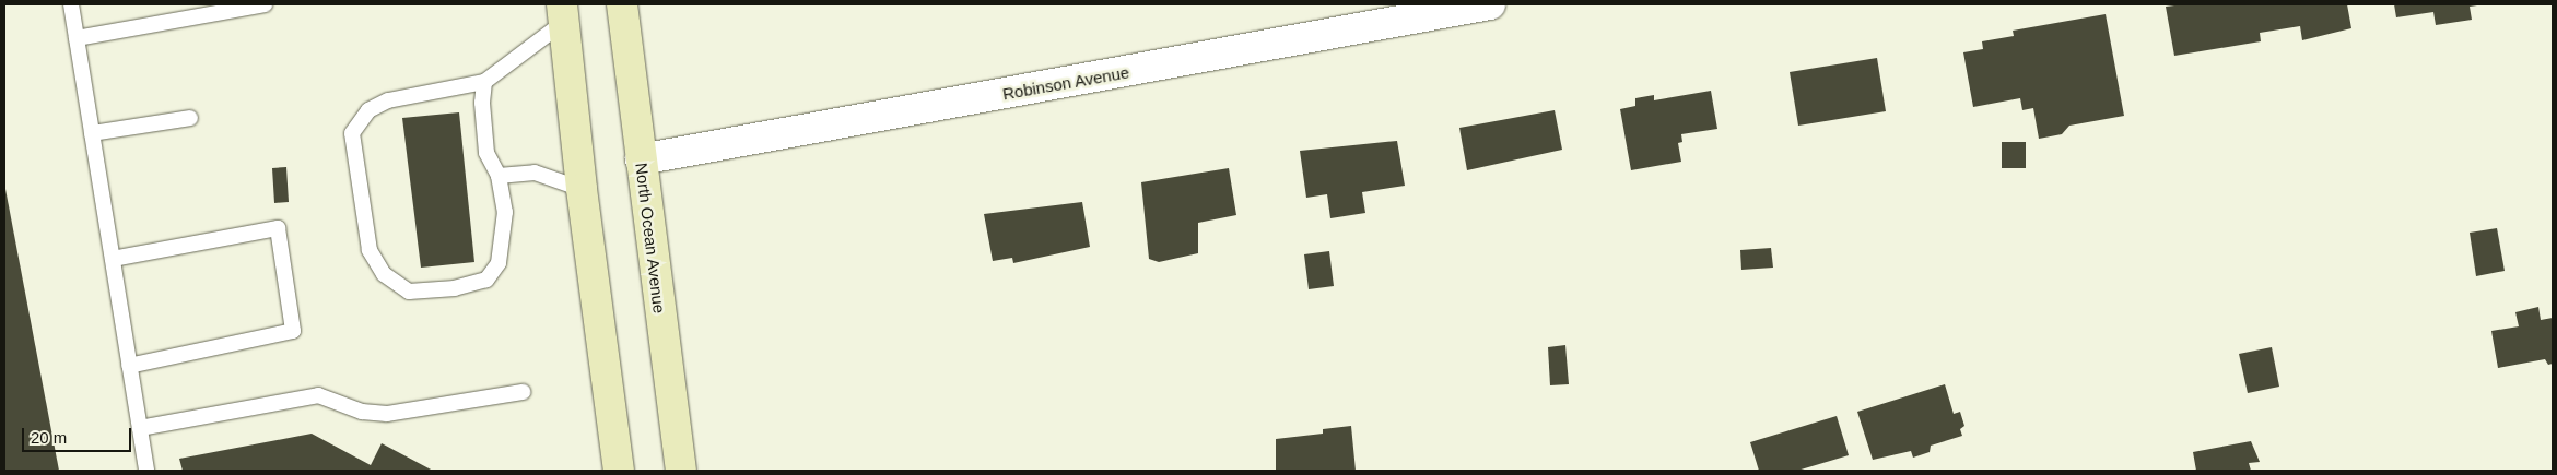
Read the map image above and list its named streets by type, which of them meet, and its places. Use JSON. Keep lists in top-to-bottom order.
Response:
{
  "streets": {
    "main road": ["North Ocean Avenue"],
    "street": ["Robinson Avenue"]
  },
  "crossings": [
    ["Robinson Avenue", "North Ocean Avenue"]
  ],
  "scale_bar": "20 m"
}
